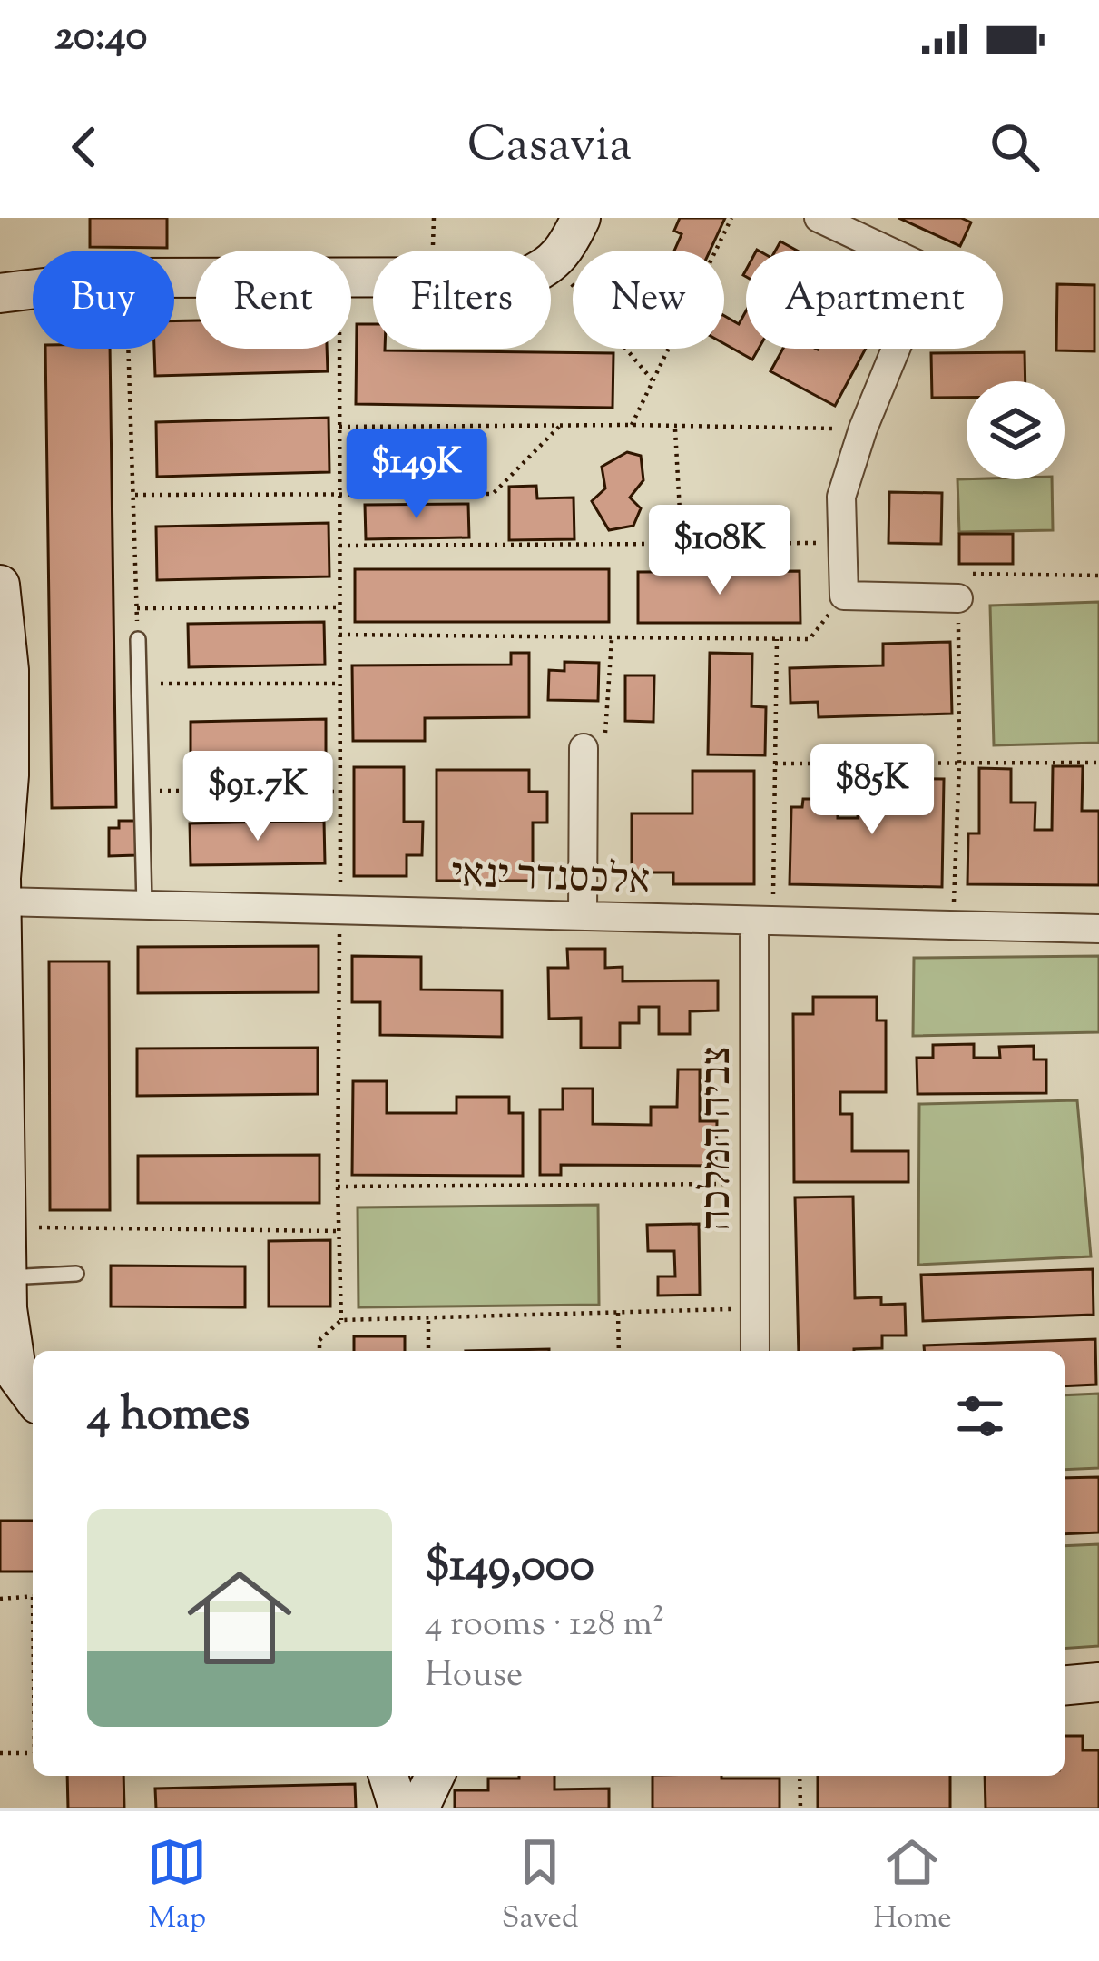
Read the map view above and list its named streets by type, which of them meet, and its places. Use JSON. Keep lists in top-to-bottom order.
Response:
{
  "streets": {
    "street": ["אלכסנדר ינאי", "צביה המלכה"]
  },
  "crossings": [
    ["אלכסנדר ינאי", "צביה המלכה"]
  ],
  "page": {
    "status": "20:40",
    "header": "Casavia",
    "chip": [
      "Buy",
      "Rent",
      "Filters",
      "New",
      "Apartment"
    ],
    "price": [
      "$149K",
      "$108K",
      "$85K",
      "$91.7K"
    ],
    "heading": "4 homes",
    "list": [
      {
        "name": "$149,000",
        "note": "4 rooms · 128 m² · House"
      }
    ],
    "tabs": ["Map", "Saved", "Home"]
  }
}
